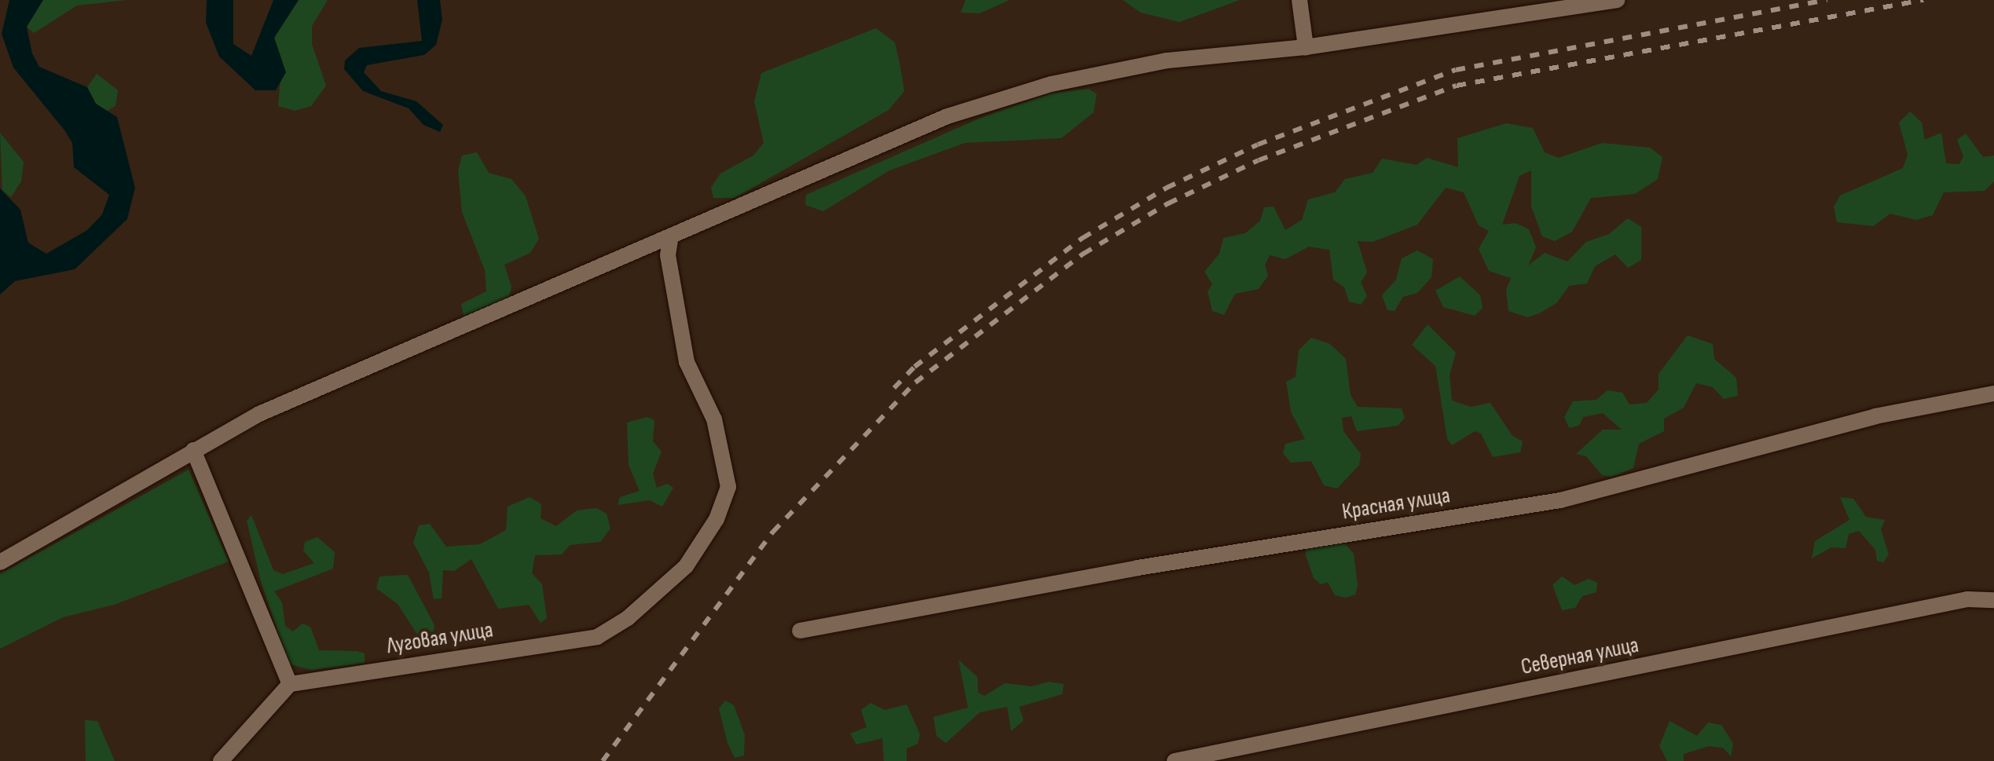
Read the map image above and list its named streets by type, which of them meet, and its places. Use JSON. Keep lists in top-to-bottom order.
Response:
{
  "streets": {
    "street": ["Красная улица", "Луговая улица", "Северная улица"]
  }
}
